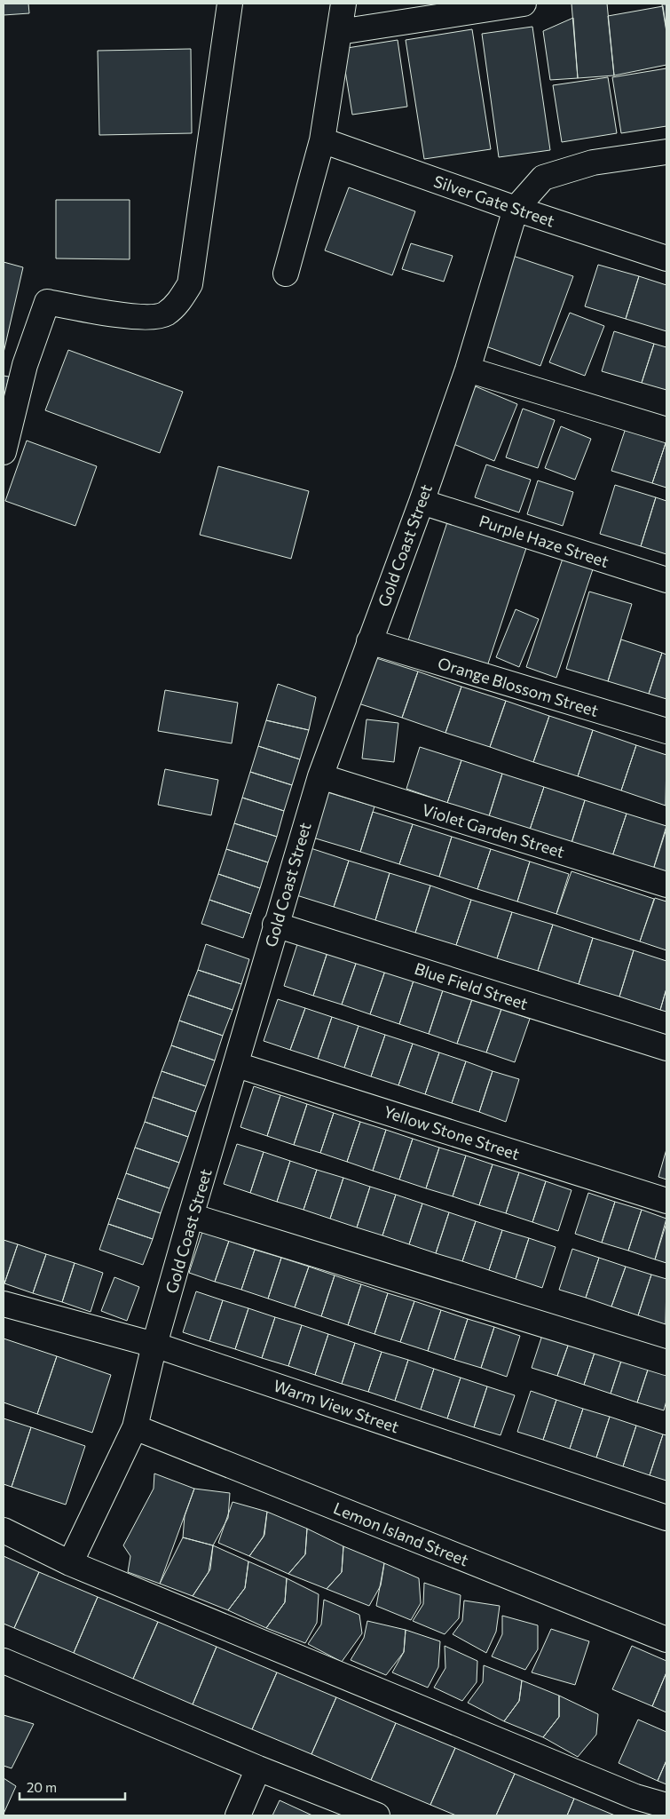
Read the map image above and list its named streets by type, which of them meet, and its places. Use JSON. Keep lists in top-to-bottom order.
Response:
{
  "streets": {
    "street": [
      "Silver Gate Street",
      "Purple Haze Street",
      "Gold Coast Street",
      "Orange Blossom Street",
      "Violet Garden Street",
      "Blue Field Street",
      "Yellow Stone Street",
      "Warm View Street",
      "Lemon Island Street"
    ]
  },
  "crossings": [
    ["Silver Gate Street", "Gold Coast Street"],
    ["Purple Haze Street", "Gold Coast Street"],
    ["Gold Coast Street", "Orange Blossom Street"],
    ["Gold Coast Street", "Violet Garden Street"],
    ["Gold Coast Street", "Blue Field Street"],
    ["Gold Coast Street", "Yellow Stone Street"],
    ["Gold Coast Street", "Warm View Street"],
    ["Gold Coast Street", "Lemon Island Street"]
  ],
  "scale_bar": "20 m"
}
